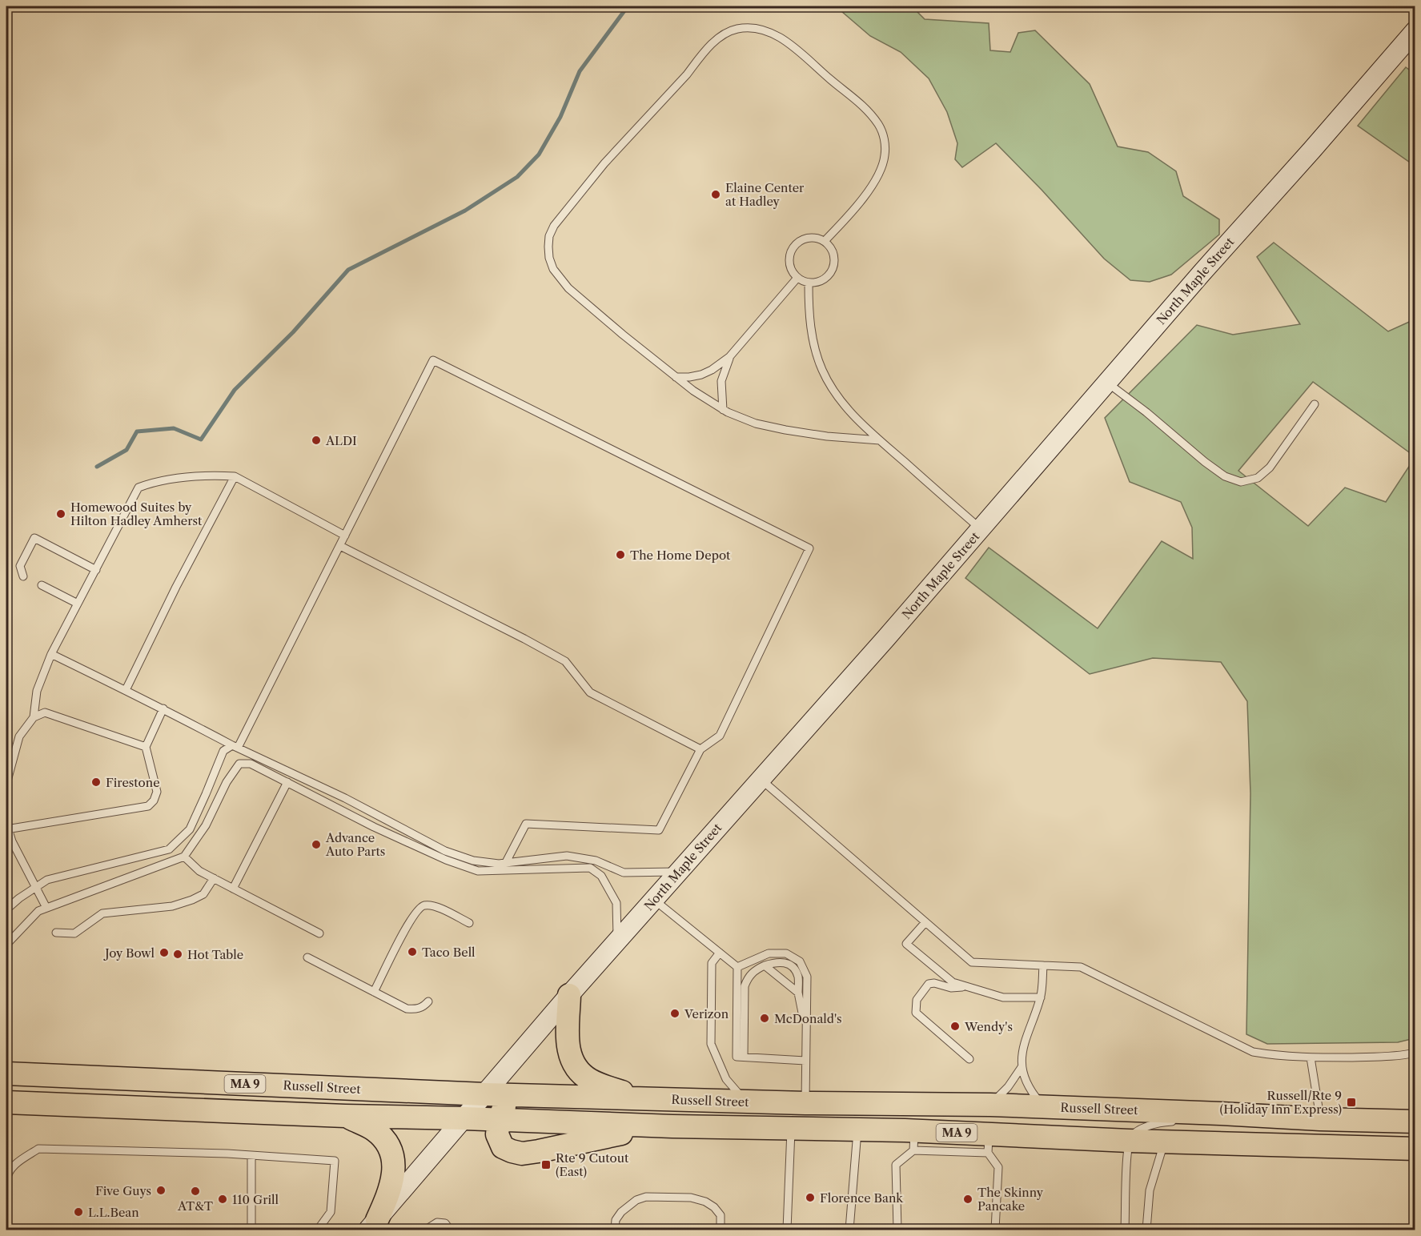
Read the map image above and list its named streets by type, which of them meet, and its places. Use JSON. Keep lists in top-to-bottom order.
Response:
{
  "streets": {
    "highway": ["MA 9", "Russell Street"],
    "main road": ["North Maple Street"]
  },
  "crossings": [
    ["North Maple Street", "MA 9"],
    ["North Maple Street", "Russell Street"]
  ],
  "places": {
    "other": [
      "Elaine Center at Hadley",
      "ALDI",
      "Homewood Suites by Hilton Hadley Amherst",
      "The Home Depot",
      "Firestone",
      "Advance Auto Parts",
      "Taco Bell",
      "Joy Bowl",
      "Hot Table",
      "Verizon",
      "McDonald's",
      "Wendy's",
      "Five Guys",
      "AT&T",
      "Florence Bank",
      "110 Grill",
      "The Skinny Pancake",
      "L.L.Bean"
    ],
    "transit": ["Russell/Rte 9 (Holiday Inn Express)", "Rte 9 Cutout (East)"]
  }
}
